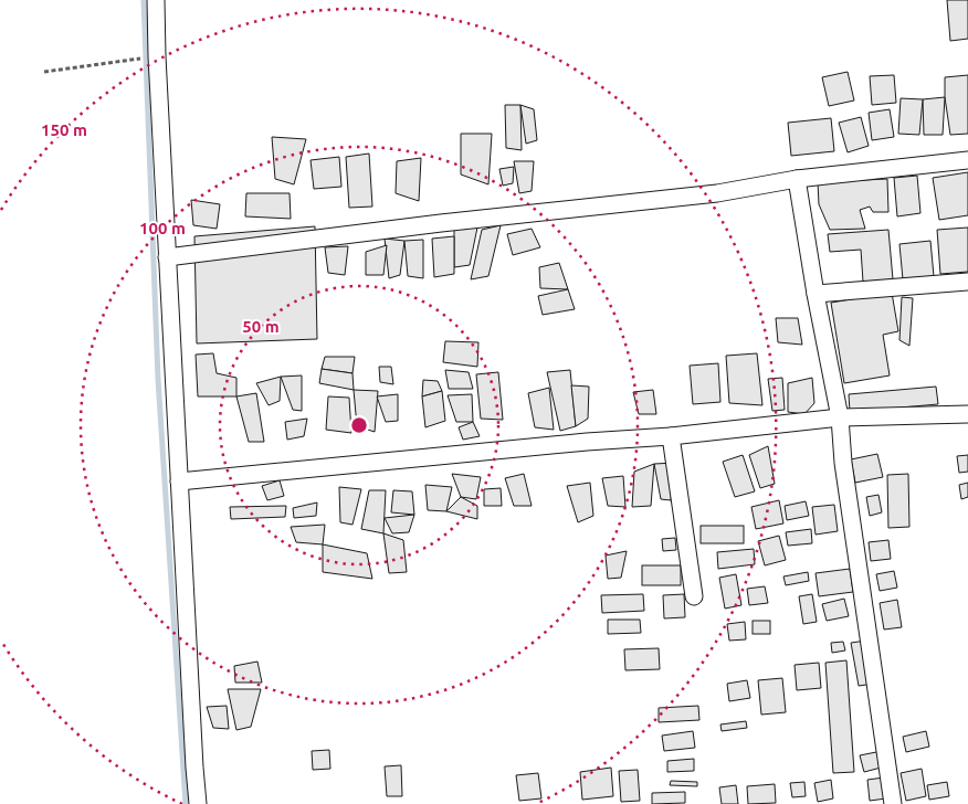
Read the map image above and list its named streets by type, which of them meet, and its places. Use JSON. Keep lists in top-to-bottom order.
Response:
{
  "rings": ["150 m", "100 m", "50 m"]
}
